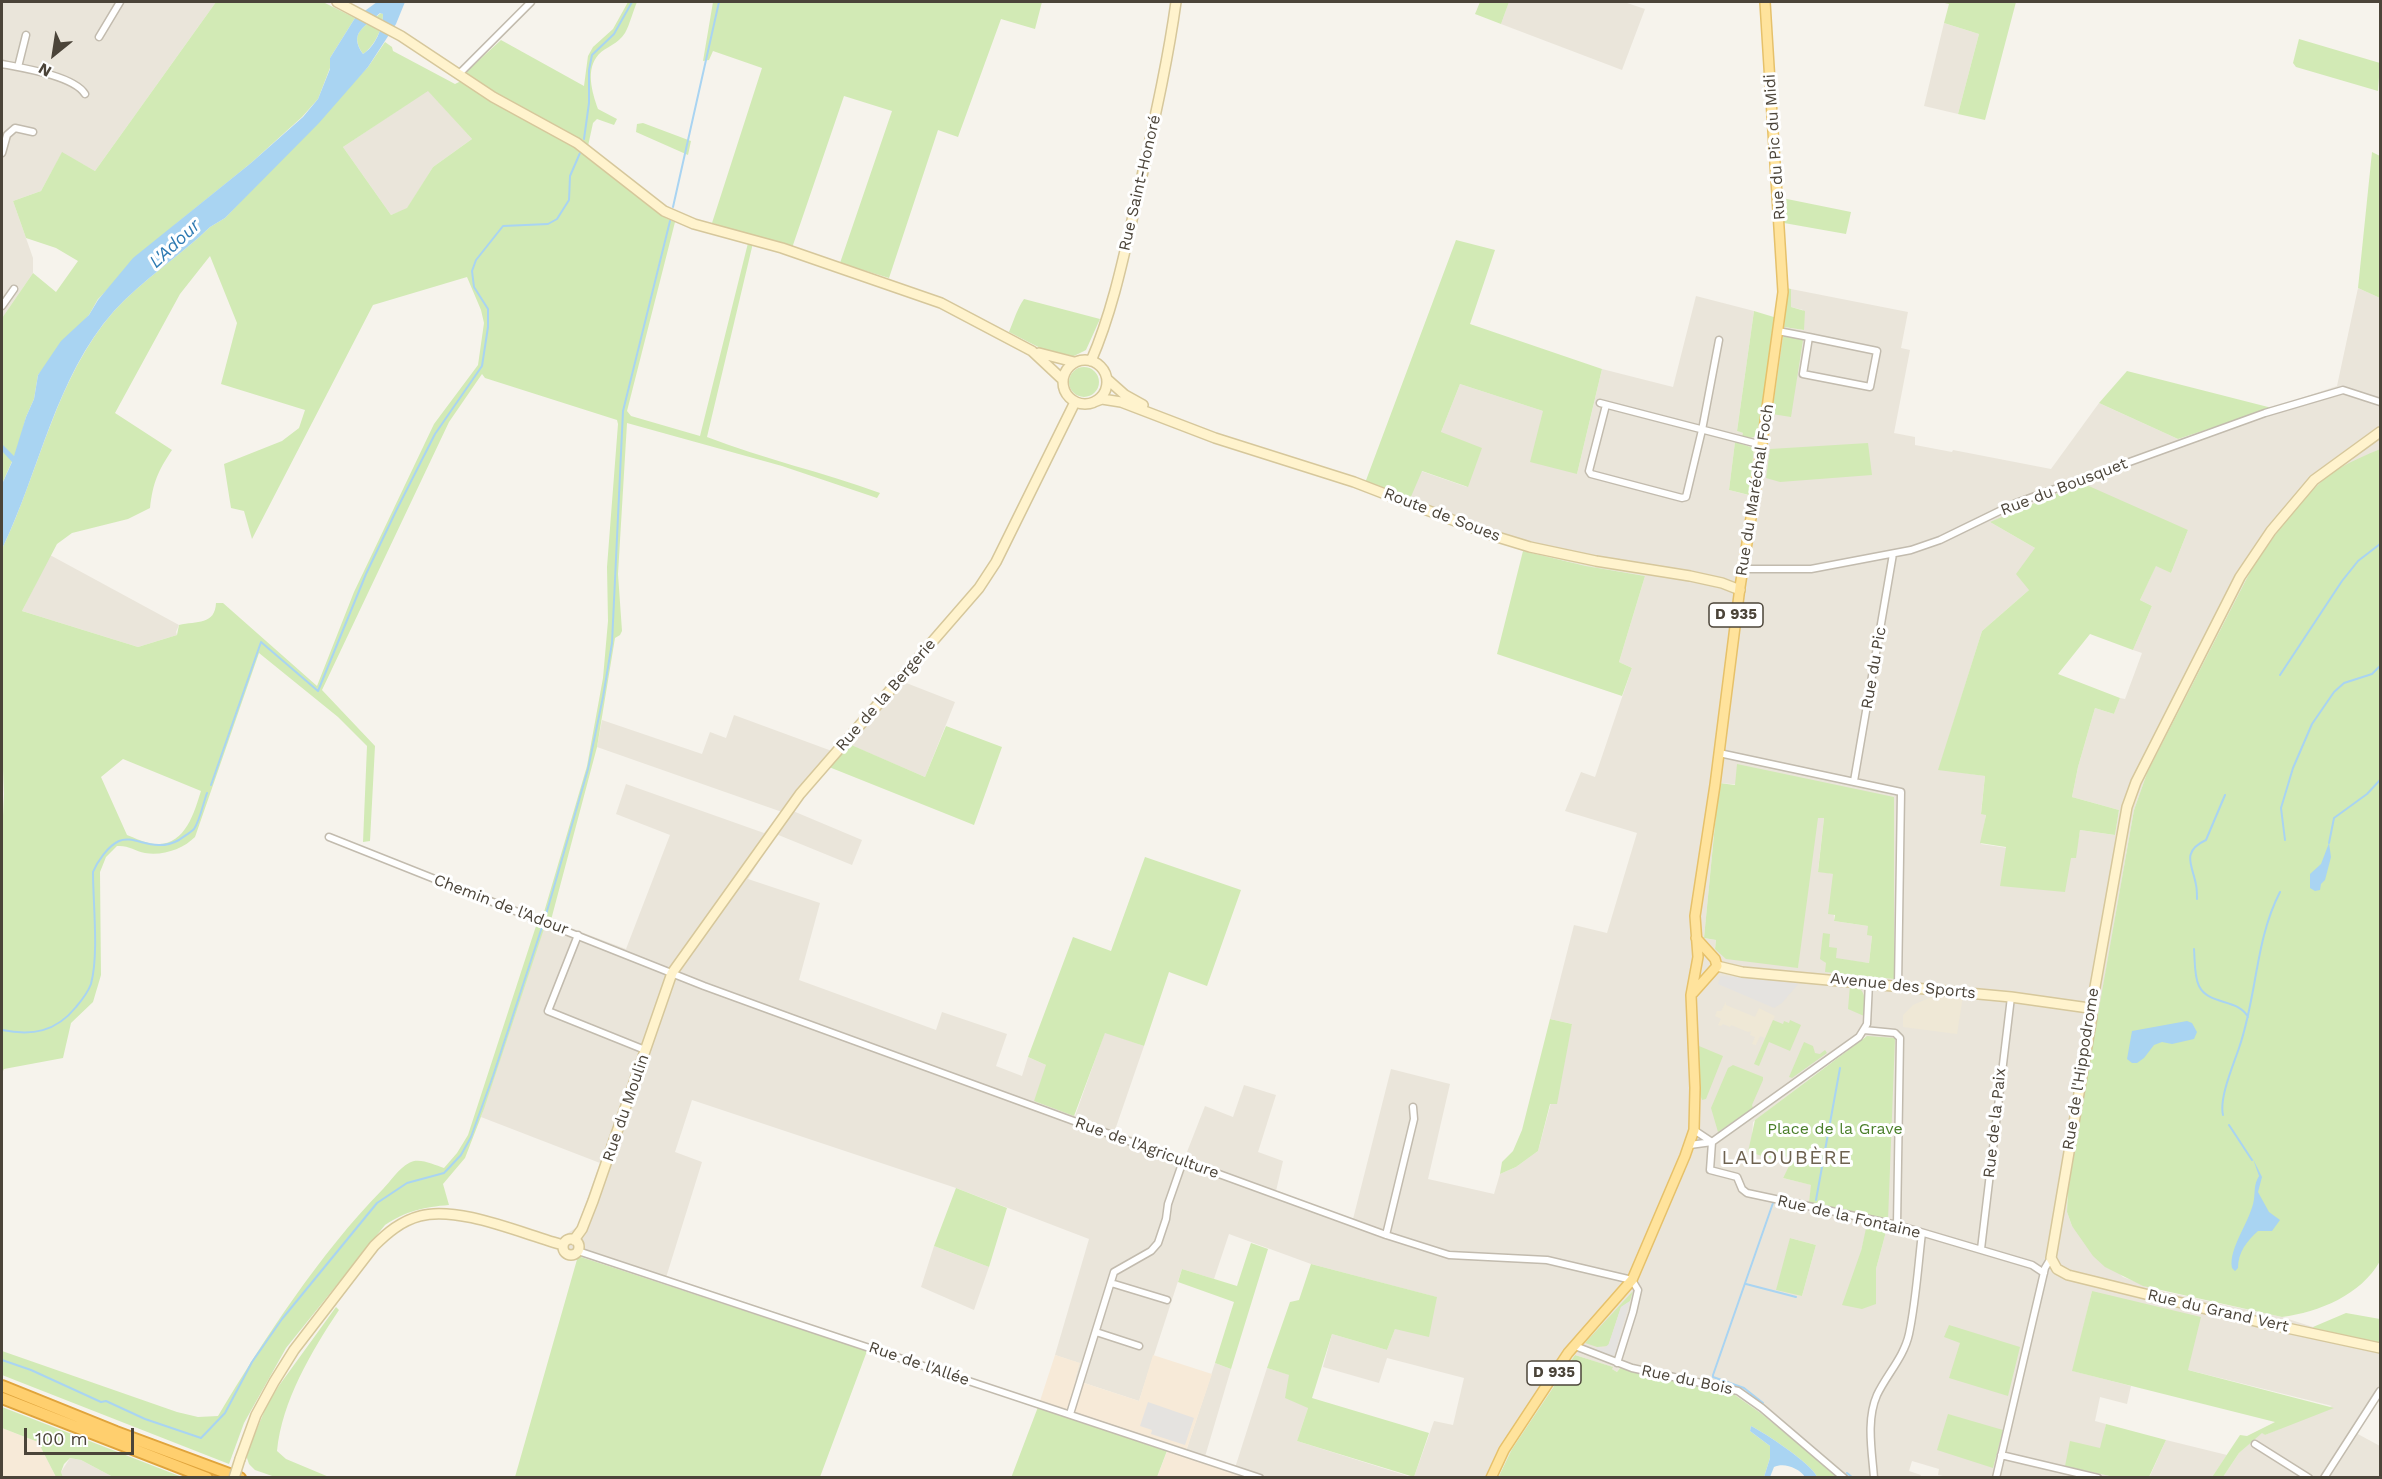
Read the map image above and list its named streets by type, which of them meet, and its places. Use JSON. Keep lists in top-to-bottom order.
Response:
{
  "streets": {
    "main road": [
      "Rue du Pic du Midi",
      "Rue Saint-Honoré",
      "Rue du Maréchal Foch",
      "Route de Soues",
      "D 935",
      "Rue de la Bergerie",
      "Avenue des Sports",
      "Rue de l'Hippodrome",
      "Rue du Moulin",
      "Rue du Grand Vert"
    ],
    "street": [
      "Rue du Bousquet",
      "Rue du Pic",
      "Chemin de l'Adour",
      "Rue de la Paix",
      "Rue de l'Agriculture",
      "Rue de la Fontaine",
      "Rue de l'Allée",
      "Rue du Bois"
    ]
  },
  "crossings": [
    ["Rue du Pic du Midi", "Rue du Maréchal Foch"],
    ["Rue Saint-Honoré", "Route de Soues"],
    ["Rue Saint-Honoré", "Rue de la Bergerie"],
    ["Rue du Bousquet", "Rue du Maréchal Foch"],
    ["Rue du Bousquet", "Rue du Pic"],
    ["Rue du Maréchal Foch", "Route de Soues"],
    ["Rue du Maréchal Foch", "Avenue des Sports"],
    ["Rue du Maréchal Foch", "Rue de l'Agriculture"],
    ["Rue du Maréchal Foch", "Rue du Bois"],
    ["Route de Soues", "Rue de la Bergerie"],
    ["Rue de la Bergerie", "Chemin de l'Adour"],
    ["Rue de la Bergerie", "Rue du Moulin"],
    ["Rue de la Bergerie", "Rue de l'Agriculture"],
    ["Chemin de l'Adour", "Rue du Moulin"],
    ["Chemin de l'Adour", "Rue de l'Agriculture"],
    ["Avenue des Sports", "Rue de l'Hippodrome"],
    ["Avenue des Sports", "Rue de la Paix"],
    ["Rue de l'Hippodrome", "Rue de la Fontaine"],
    ["Rue du Moulin", "Rue de l'Agriculture"],
    ["Rue du Moulin", "Rue de l'Allée"],
    ["Rue de la Paix", "Rue de la Fontaine"]
  ],
  "districts": ["LALOUBÈRE"],
  "water": ["L'Adour"],
  "parks": ["Place de la Grave"],
  "scale_bar": "100 m",
  "north": "bottom left"
}
